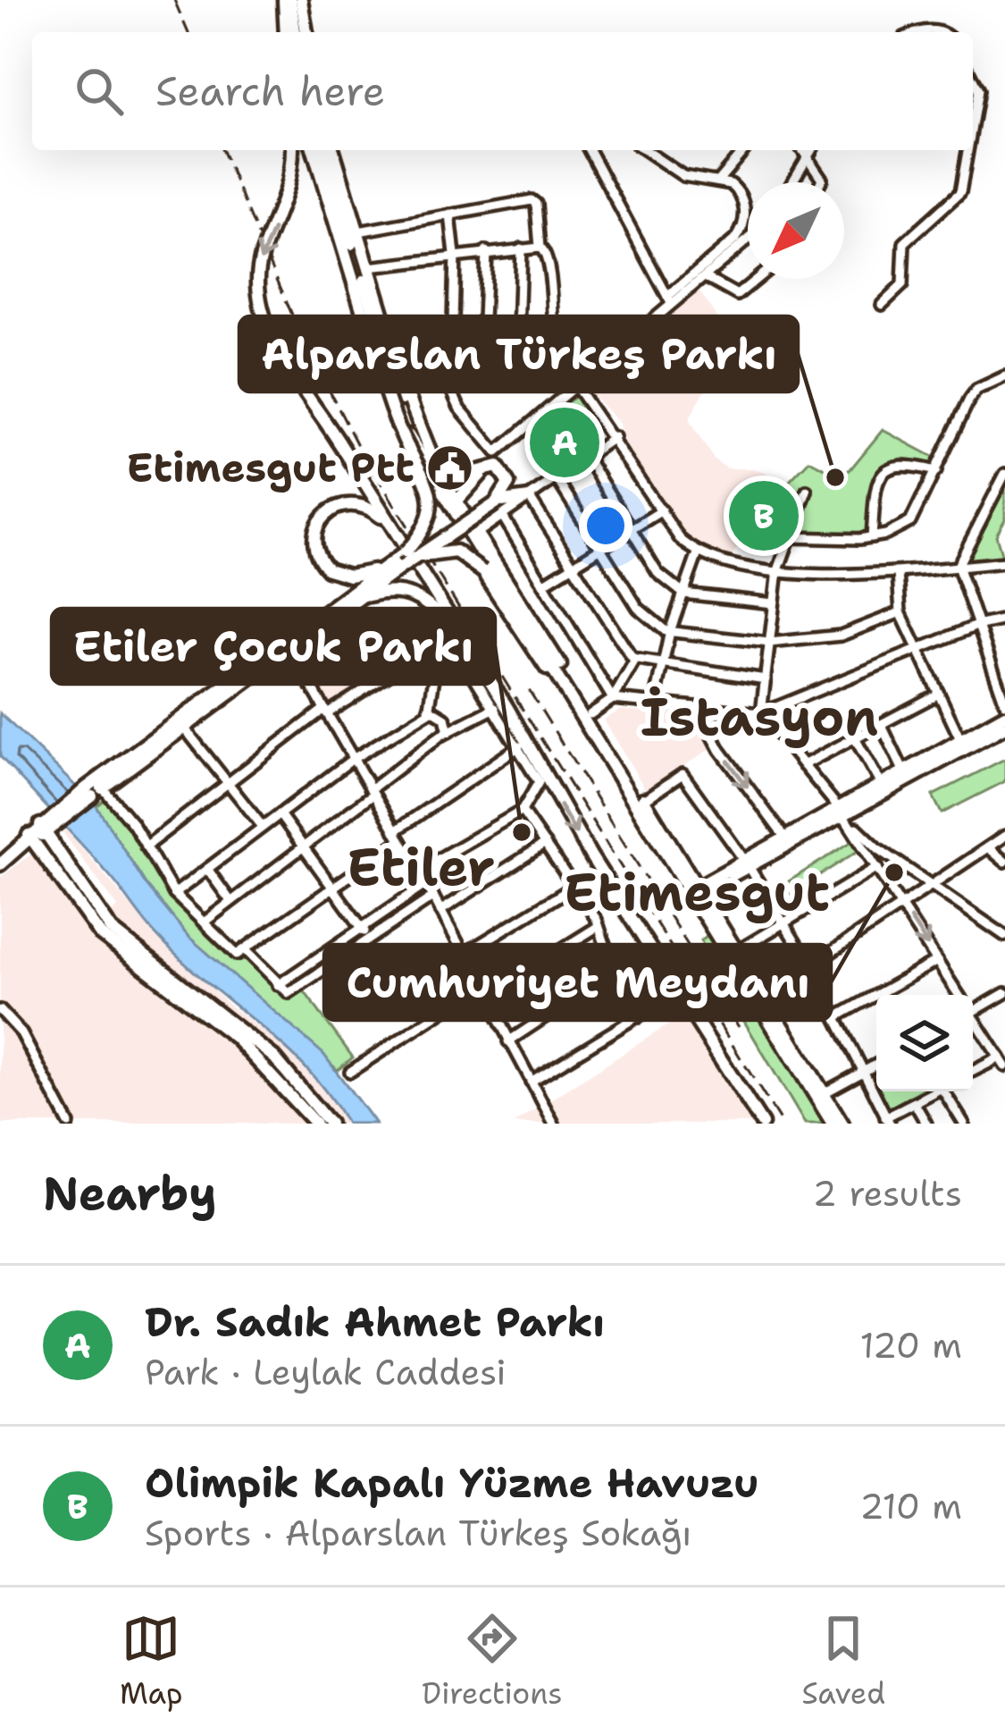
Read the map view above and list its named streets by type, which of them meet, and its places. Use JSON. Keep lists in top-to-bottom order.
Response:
{
  "districts": ["İstasyon", "Etiler", "Etimesgut"],
  "places": {
    "public building": ["Etimesgut Ptt"],
    "other": ["Alparslan Türkeş Parkı", "Etiler Çocuk Parkı", "Cumhuriyet Meydanı"]
  },
  "north": "bottom left",
  "page": {
    "search": "Search here",
    "pins": ["A", "B"],
    "heading": ["Nearby", "2 results"],
    "list": [
      {
        "mark": "A",
        "name": "Dr. Sadık Ahmet Parkı",
        "note": "Park · Leylak Caddesi",
        "value": "120 m"
      },
      {
        "mark": "B",
        "name": "Olimpik Kapalı Yüzme Havuzu",
        "note": "Sports · Alparslan Türkeş Sokağı",
        "value": "210 m"
      }
    ],
    "nav": ["Map", "Directions", "Saved"]
  }
}
